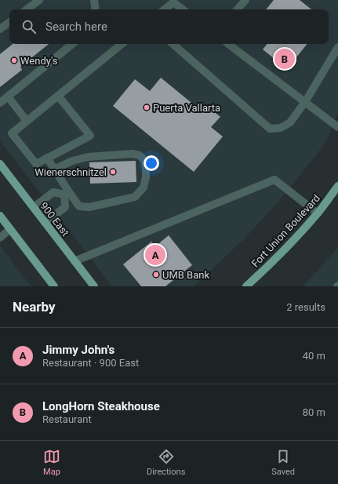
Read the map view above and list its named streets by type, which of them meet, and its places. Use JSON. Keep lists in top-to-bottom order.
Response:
{
  "streets": {
    "main road": ["900 East", "Fort Union Boulevard"]
  },
  "places": [
    "Wendy's",
    "Puerta Vallarta",
    "Wienerschnitzel",
    "UMB Bank"
  ],
  "page": {
    "search": "Search here",
    "pins": ["B", "A"],
    "heading": ["Nearby", "2 results"],
    "list": [
      {
        "mark": "A",
        "name": "Jimmy John's",
        "note": "Restaurant · 900 East",
        "value": "40 m"
      },
      {
        "mark": "B",
        "name": "LongHorn Steakhouse",
        "note": "Restaurant",
        "value": "80 m"
      }
    ],
    "nav": ["Map", "Directions", "Saved"]
  }
}
